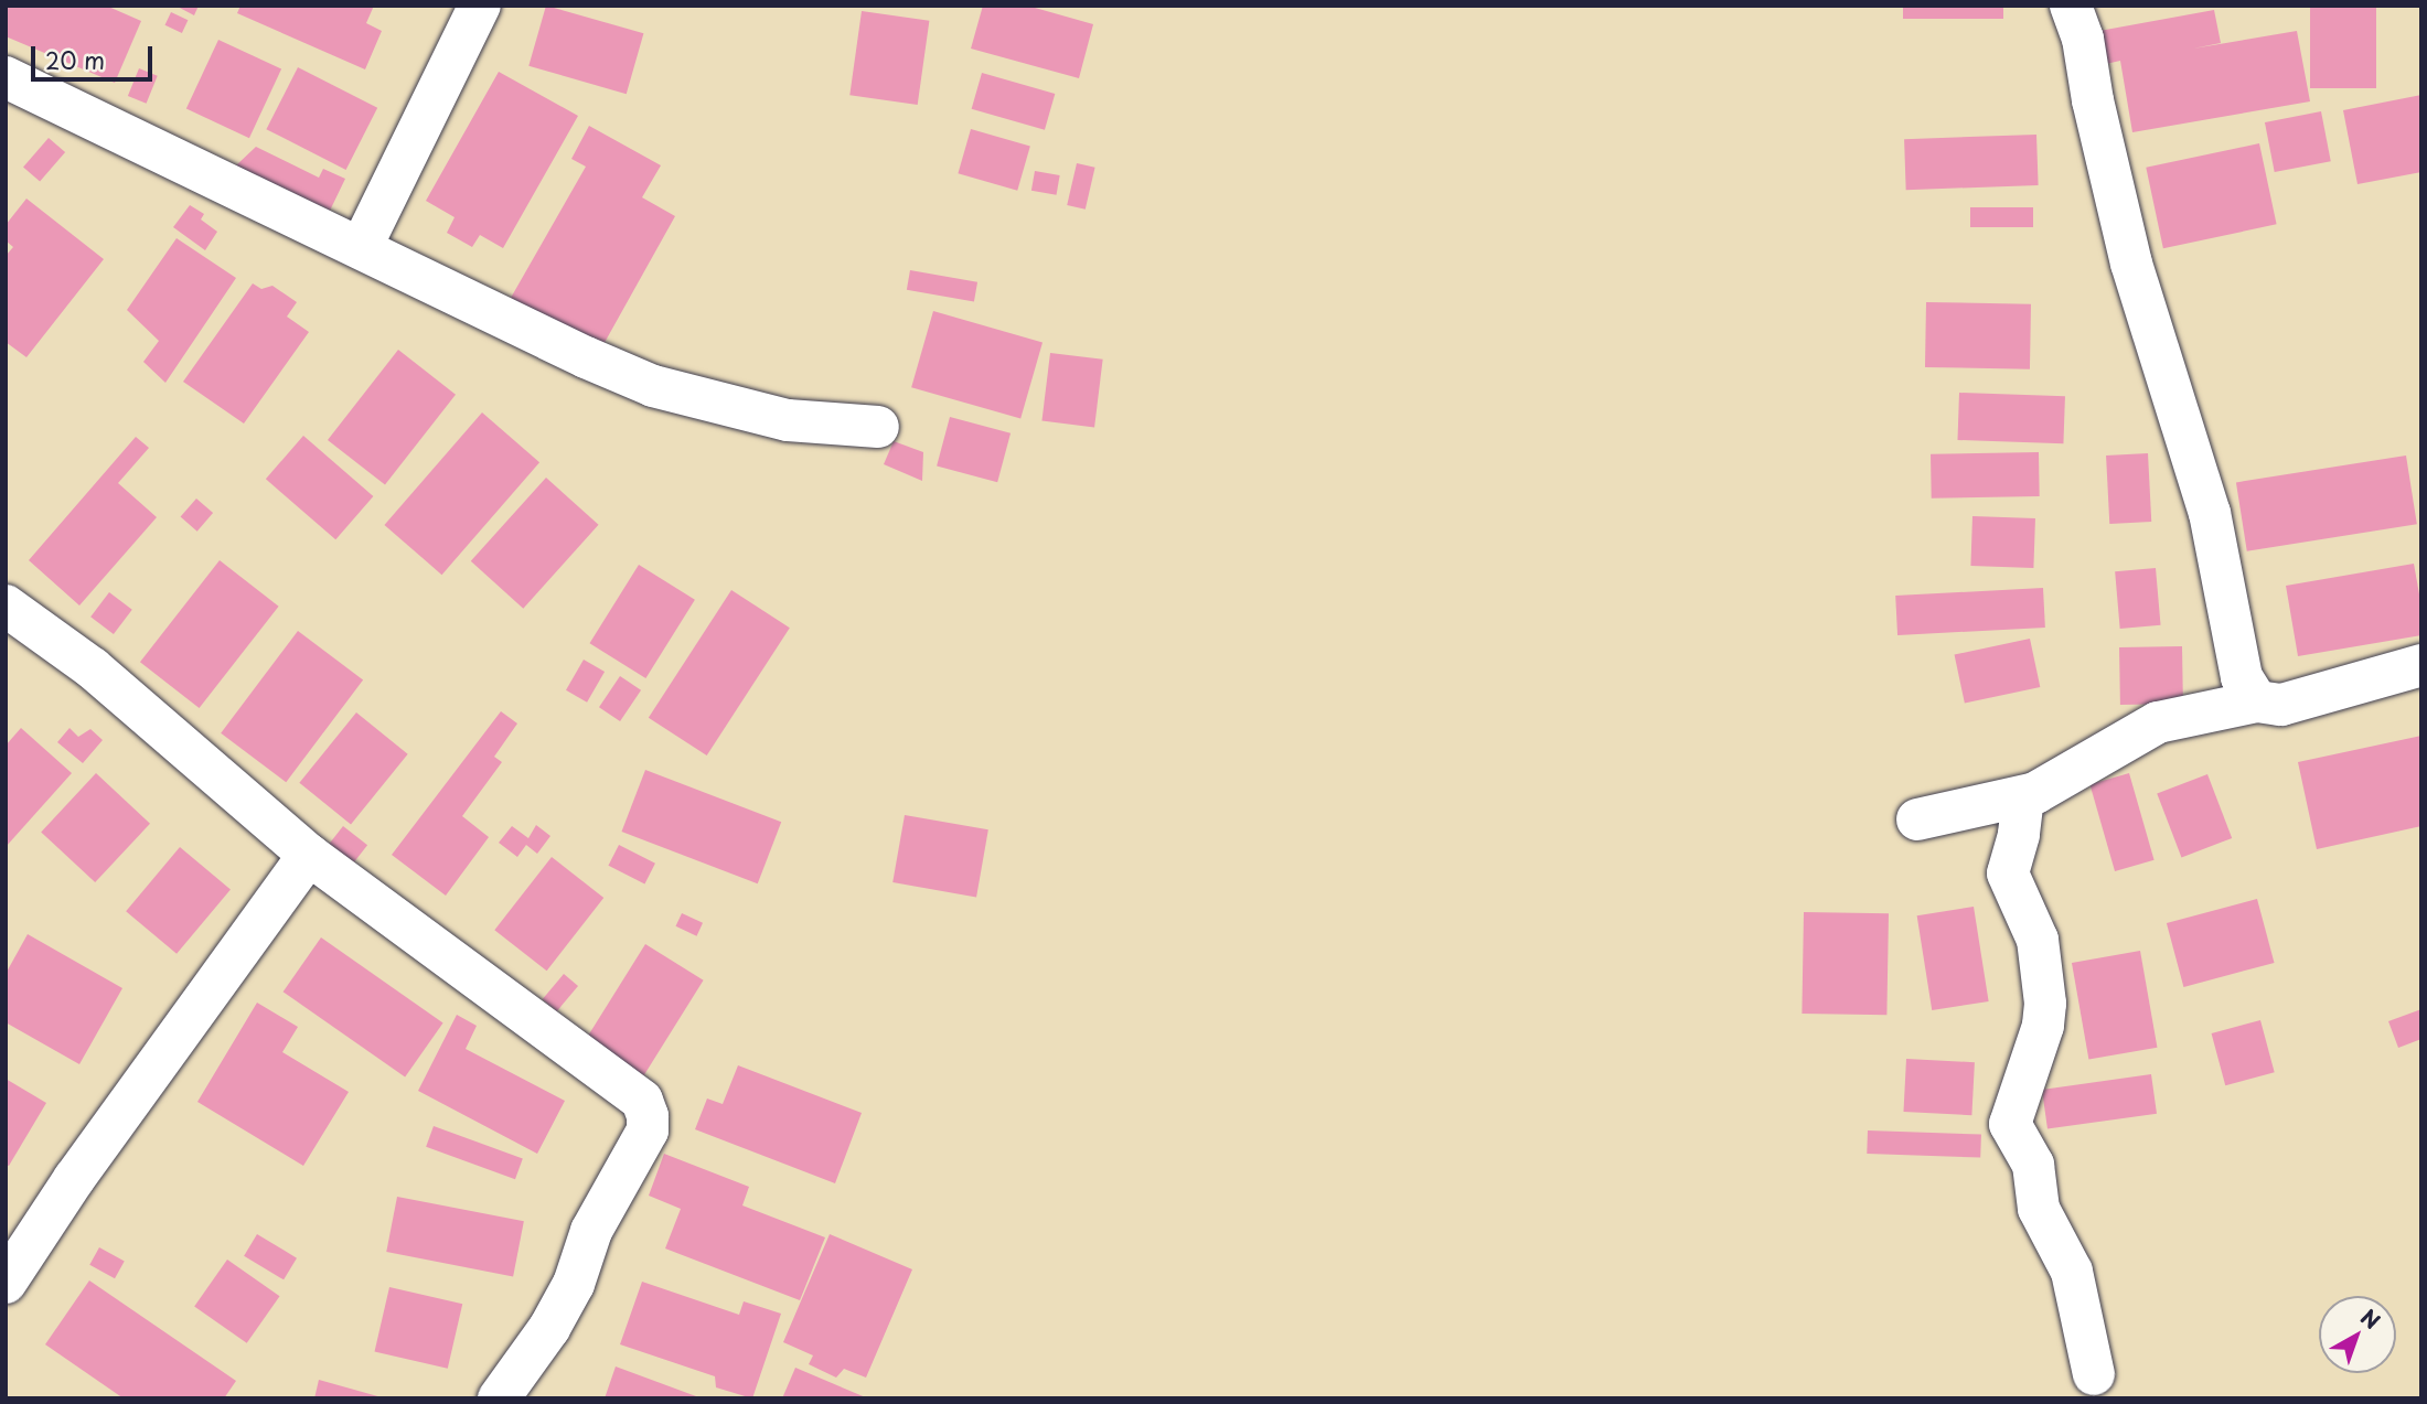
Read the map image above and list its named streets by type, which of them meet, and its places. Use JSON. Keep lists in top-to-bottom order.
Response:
{
  "scale_bar": "20 m",
  "north": "top right"
}
